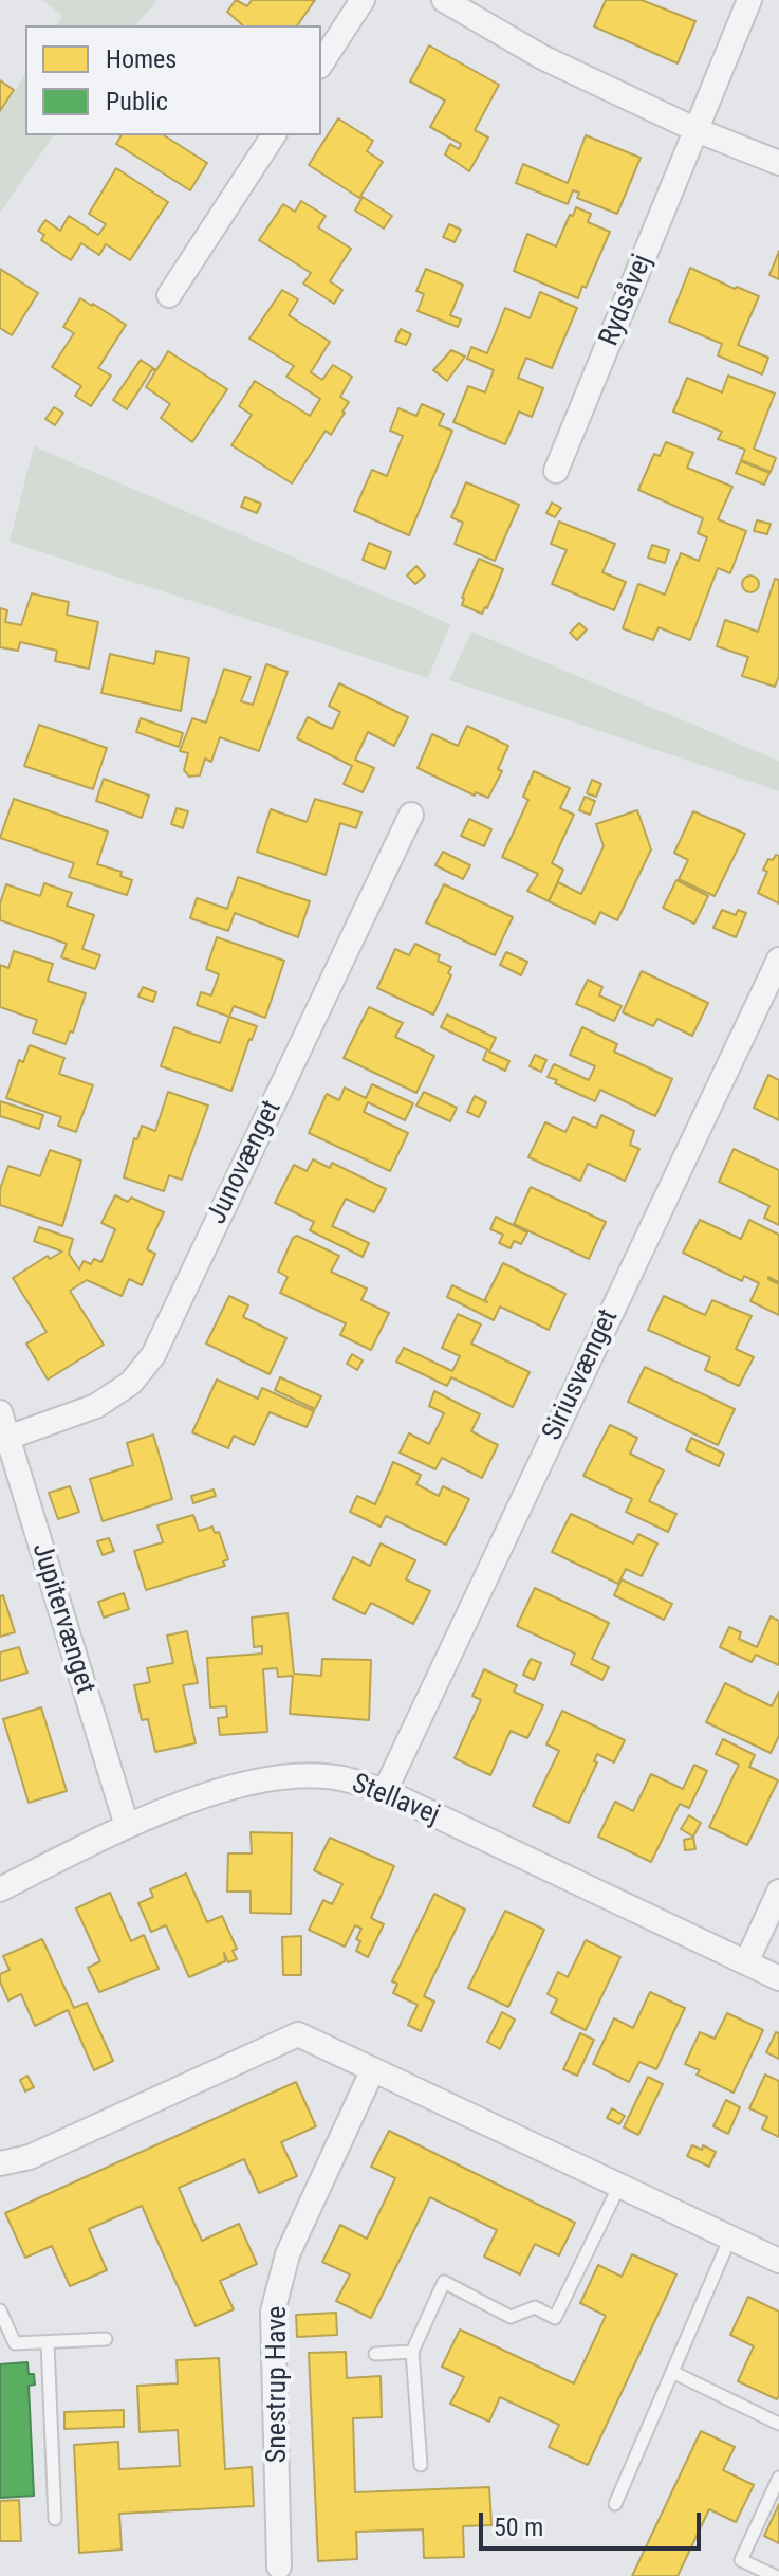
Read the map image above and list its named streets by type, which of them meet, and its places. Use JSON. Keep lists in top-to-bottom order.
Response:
{
  "streets": {
    "street": [
      "Rydsåvej",
      "Junovænget",
      "Siriusvænget",
      "Jupitervænget",
      "Stellavej",
      "Snestrup Have"
    ]
  },
  "crossings": [
    ["Junovænget", "Jupitervænget"],
    ["Siriusvænget", "Stellavej"],
    ["Jupitervænget", "Stellavej"]
  ],
  "legend": ["Homes", "Public"],
  "scale_bar": "50 m"
}
